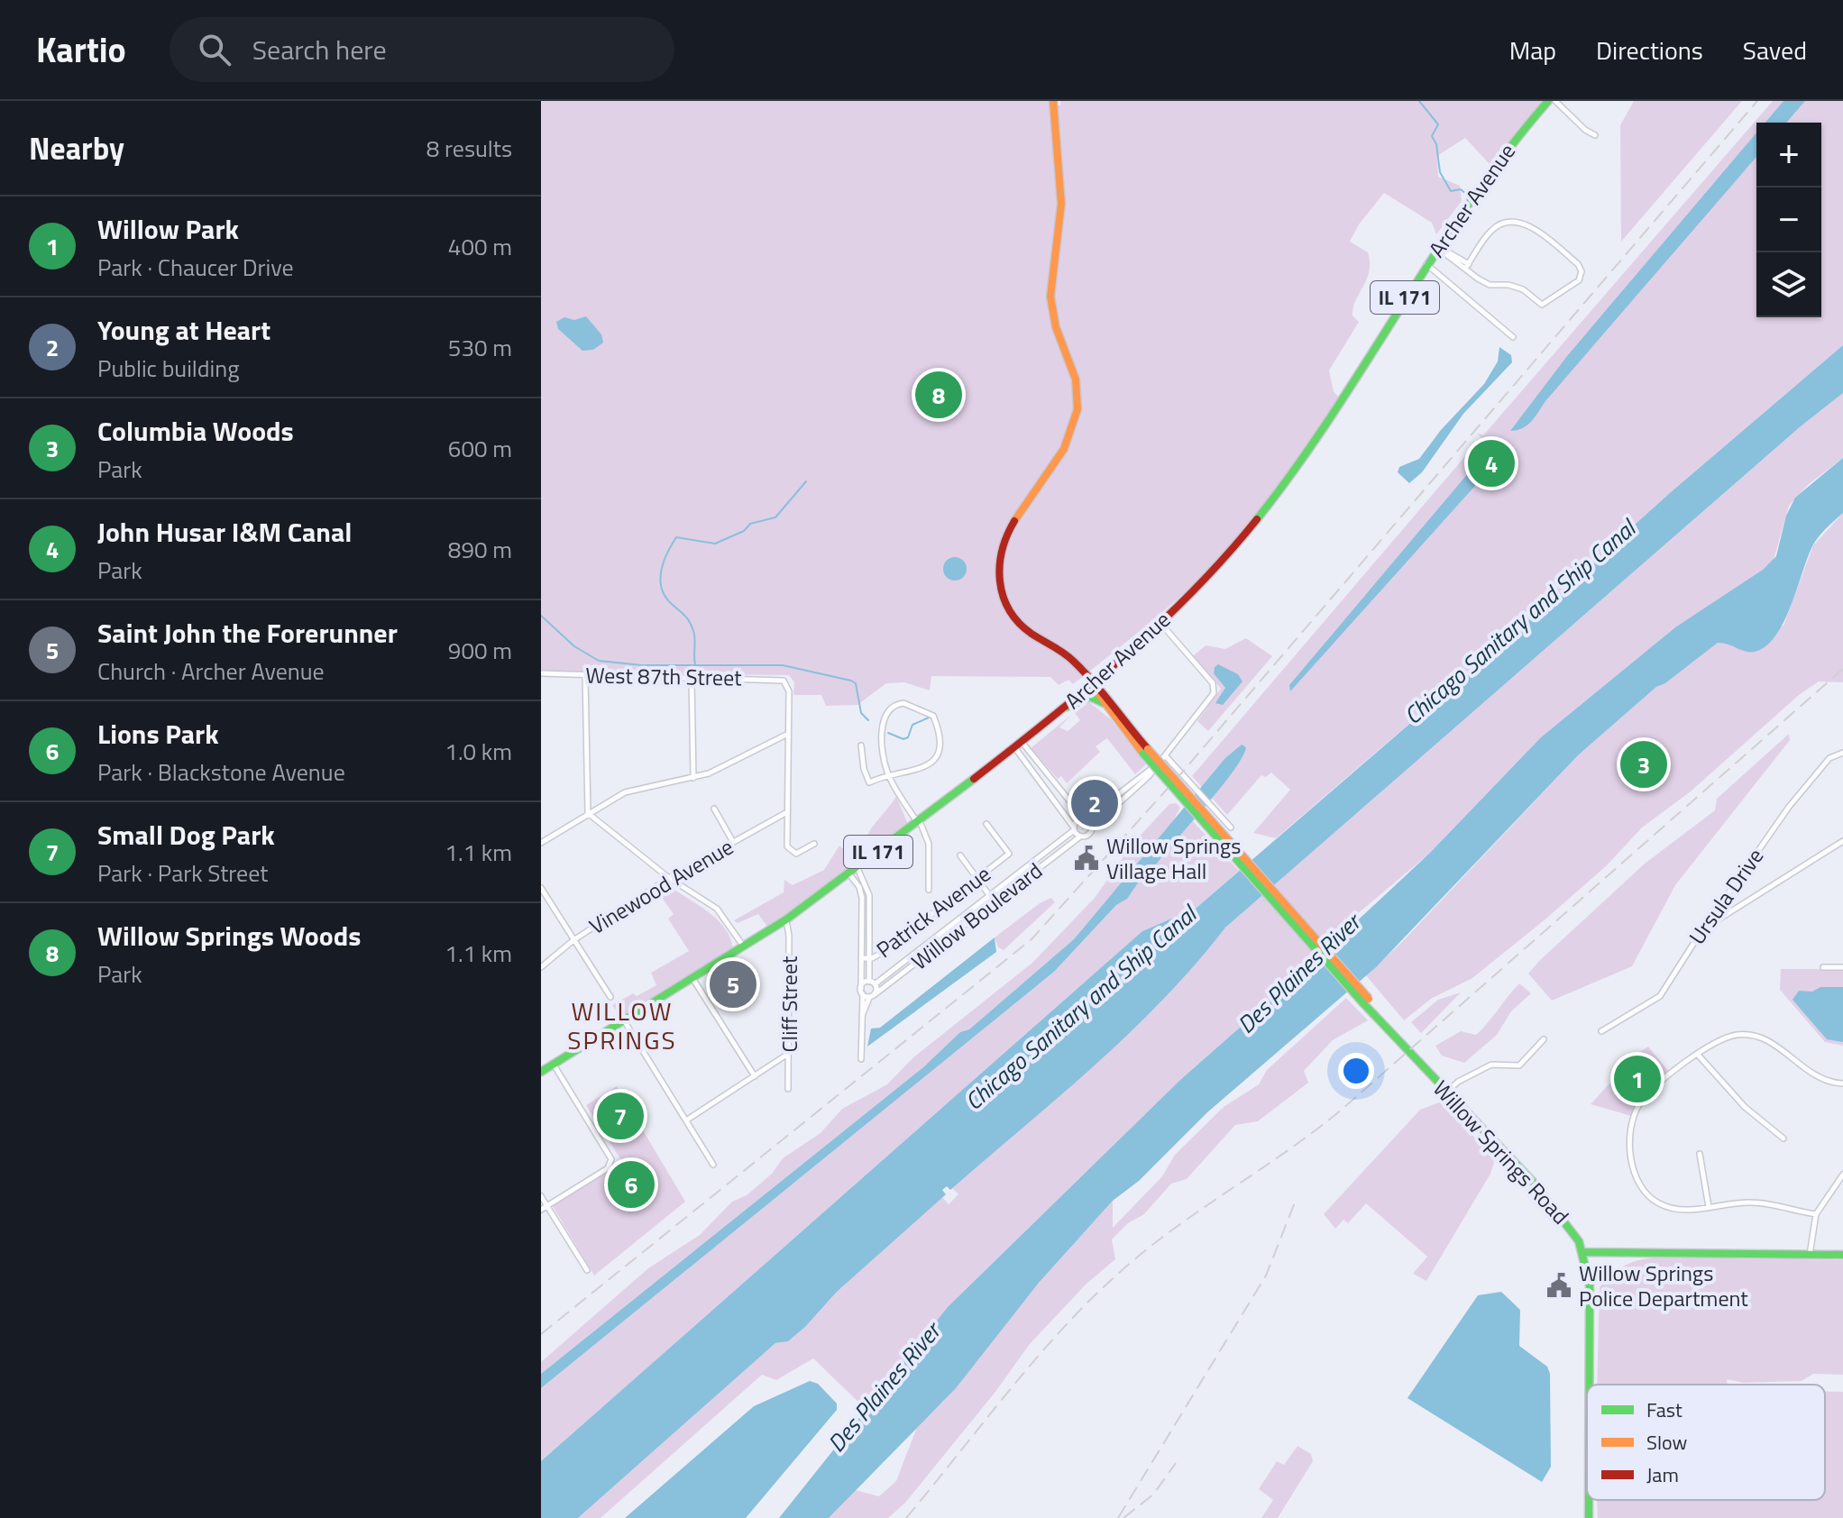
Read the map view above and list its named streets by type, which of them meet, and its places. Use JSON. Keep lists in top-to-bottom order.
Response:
{
  "streets": {
    "main road": ["Archer Avenue", "IL 171", "Willow Springs Road"],
    "street": [
      "West 87th Street",
      "Vinewood Avenue",
      "Ursula Drive",
      "Patrick Avenue",
      "Willow Boulevard",
      "Cliff Street"
    ]
  },
  "crossings": [
    ["Archer Avenue", "Cliff Street"],
    ["Archer Avenue", "Willow Springs Road"]
  ],
  "districts": ["WILLOW SPRINGS"],
  "water": ["Chicago Sanitary and Ship Canal", "Des Plaines River"],
  "places": {
    "public building": ["Willow Springs Village Hall", "Willow Springs Police Department"]
  },
  "legend": ["Fast", "Slow", "Jam"],
  "page": {
    "header": "Kartio",
    "search": "Search here",
    "nav": ["Map", "Directions", "Saved"],
    "heading": ["Nearby", "8 results"],
    "map_buttons": ["+", "−"],
    "list": [
      {
        "mark": "1",
        "name": "Willow Park",
        "note": "Park · Chaucer Drive",
        "value": "400 m"
      },
      {
        "mark": "2",
        "name": "Young at Heart",
        "note": "Public building",
        "value": "530 m"
      },
      {
        "mark": "3",
        "name": "Columbia Woods",
        "note": "Park",
        "value": "600 m"
      },
      {
        "mark": "4",
        "name": "John Husar I&M Canal",
        "note": "Park",
        "value": "890 m"
      },
      {
        "mark": "5",
        "name": "Saint John the Forerunner",
        "note": "Church · Archer Avenue",
        "value": "900 m"
      },
      {
        "mark": "6",
        "name": "Lions Park",
        "note": "Park · Blackstone Avenue",
        "value": "1.0 km"
      },
      {
        "mark": "7",
        "name": "Small Dog Park",
        "note": "Park · Park Street",
        "value": "1.1 km"
      },
      {
        "mark": "8",
        "name": "Willow Springs Woods",
        "note": "Park",
        "value": "1.1 km"
      }
    ],
    "pins": [
      "8",
      "4",
      "3",
      "2",
      "5",
      "1",
      "7",
      "6"
    ]
  }
}
